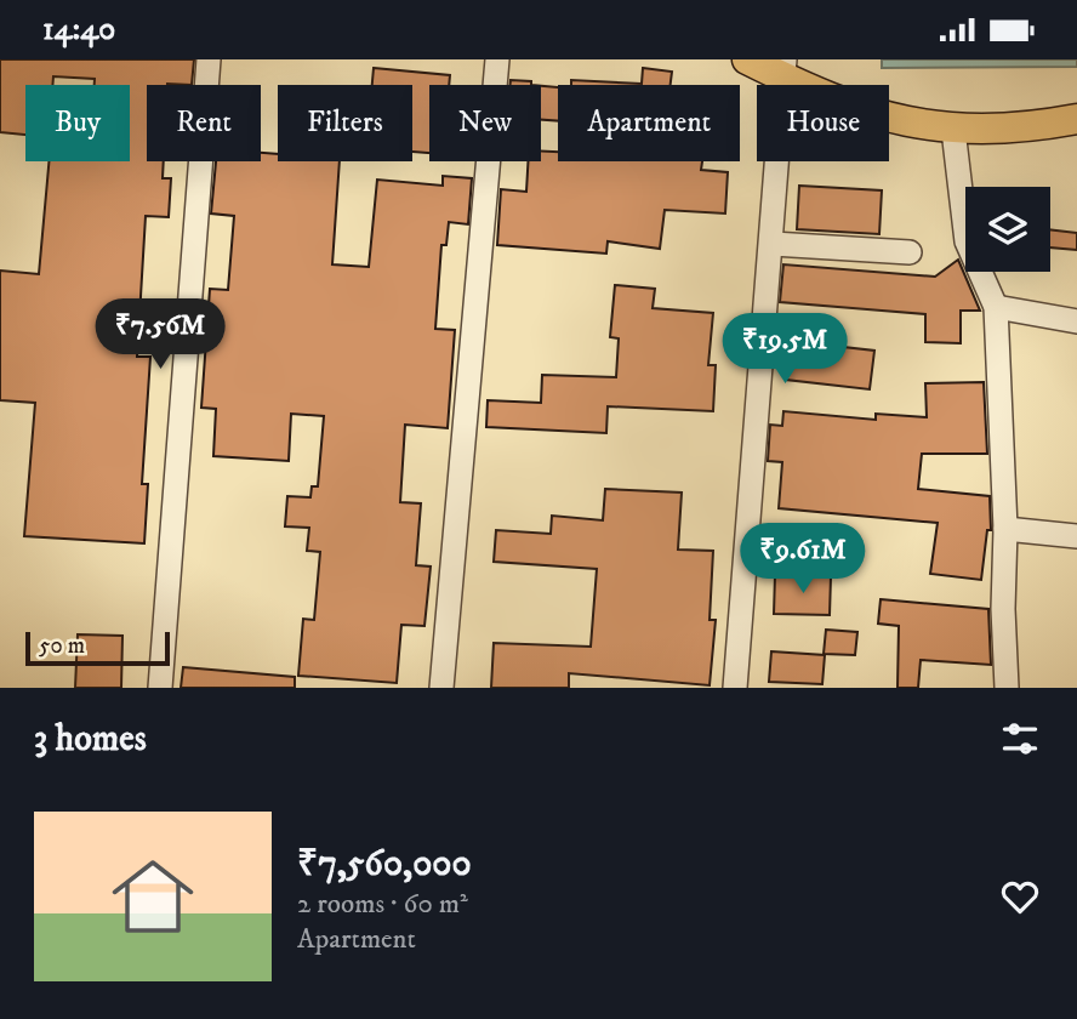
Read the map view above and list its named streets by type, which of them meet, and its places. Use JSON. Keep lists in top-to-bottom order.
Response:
{
  "scale_bar": "50 m",
  "page": {
    "status": "14:40",
    "chip": [
      "Buy",
      "Rent",
      "Filters",
      "New",
      "Apartment",
      "House"
    ],
    "price": ["₹7.56M", "₹19.5M", "₹9.61M"],
    "scale": "50 m",
    "heading": "3 homes",
    "list": [
      {
        "name": "₹7,560,000",
        "note": "2 rooms · 60 m² · Apartment"
      }
    ]
  }
}
